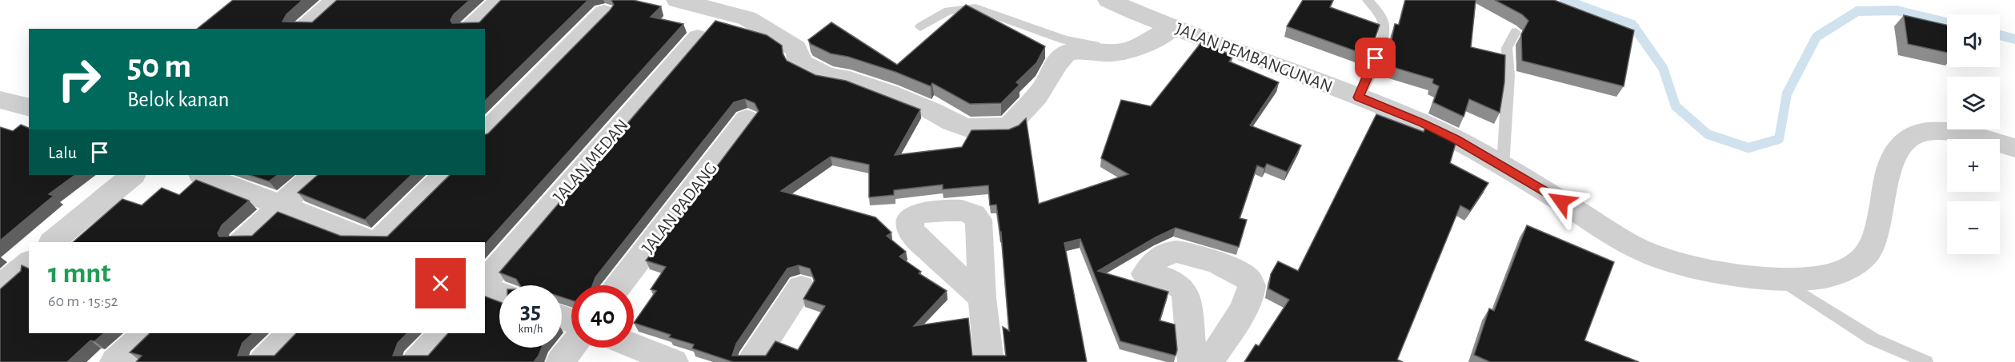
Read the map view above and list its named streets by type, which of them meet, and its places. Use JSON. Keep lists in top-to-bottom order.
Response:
{
  "streets": {
    "street": ["JALAN PEMBANGUNAN", "JALAN MEDAN", "JALAN PADANG"]
  },
  "page": {
    "map_buttons": ["+", "−"],
    "turn": ["50 m", "Belok kanan"],
    "then": "Lalu",
    "heading": ["1 mnt", "60 m · 15:52"],
    "speed": "35 km/h",
    "limit": "40"
  }
}
